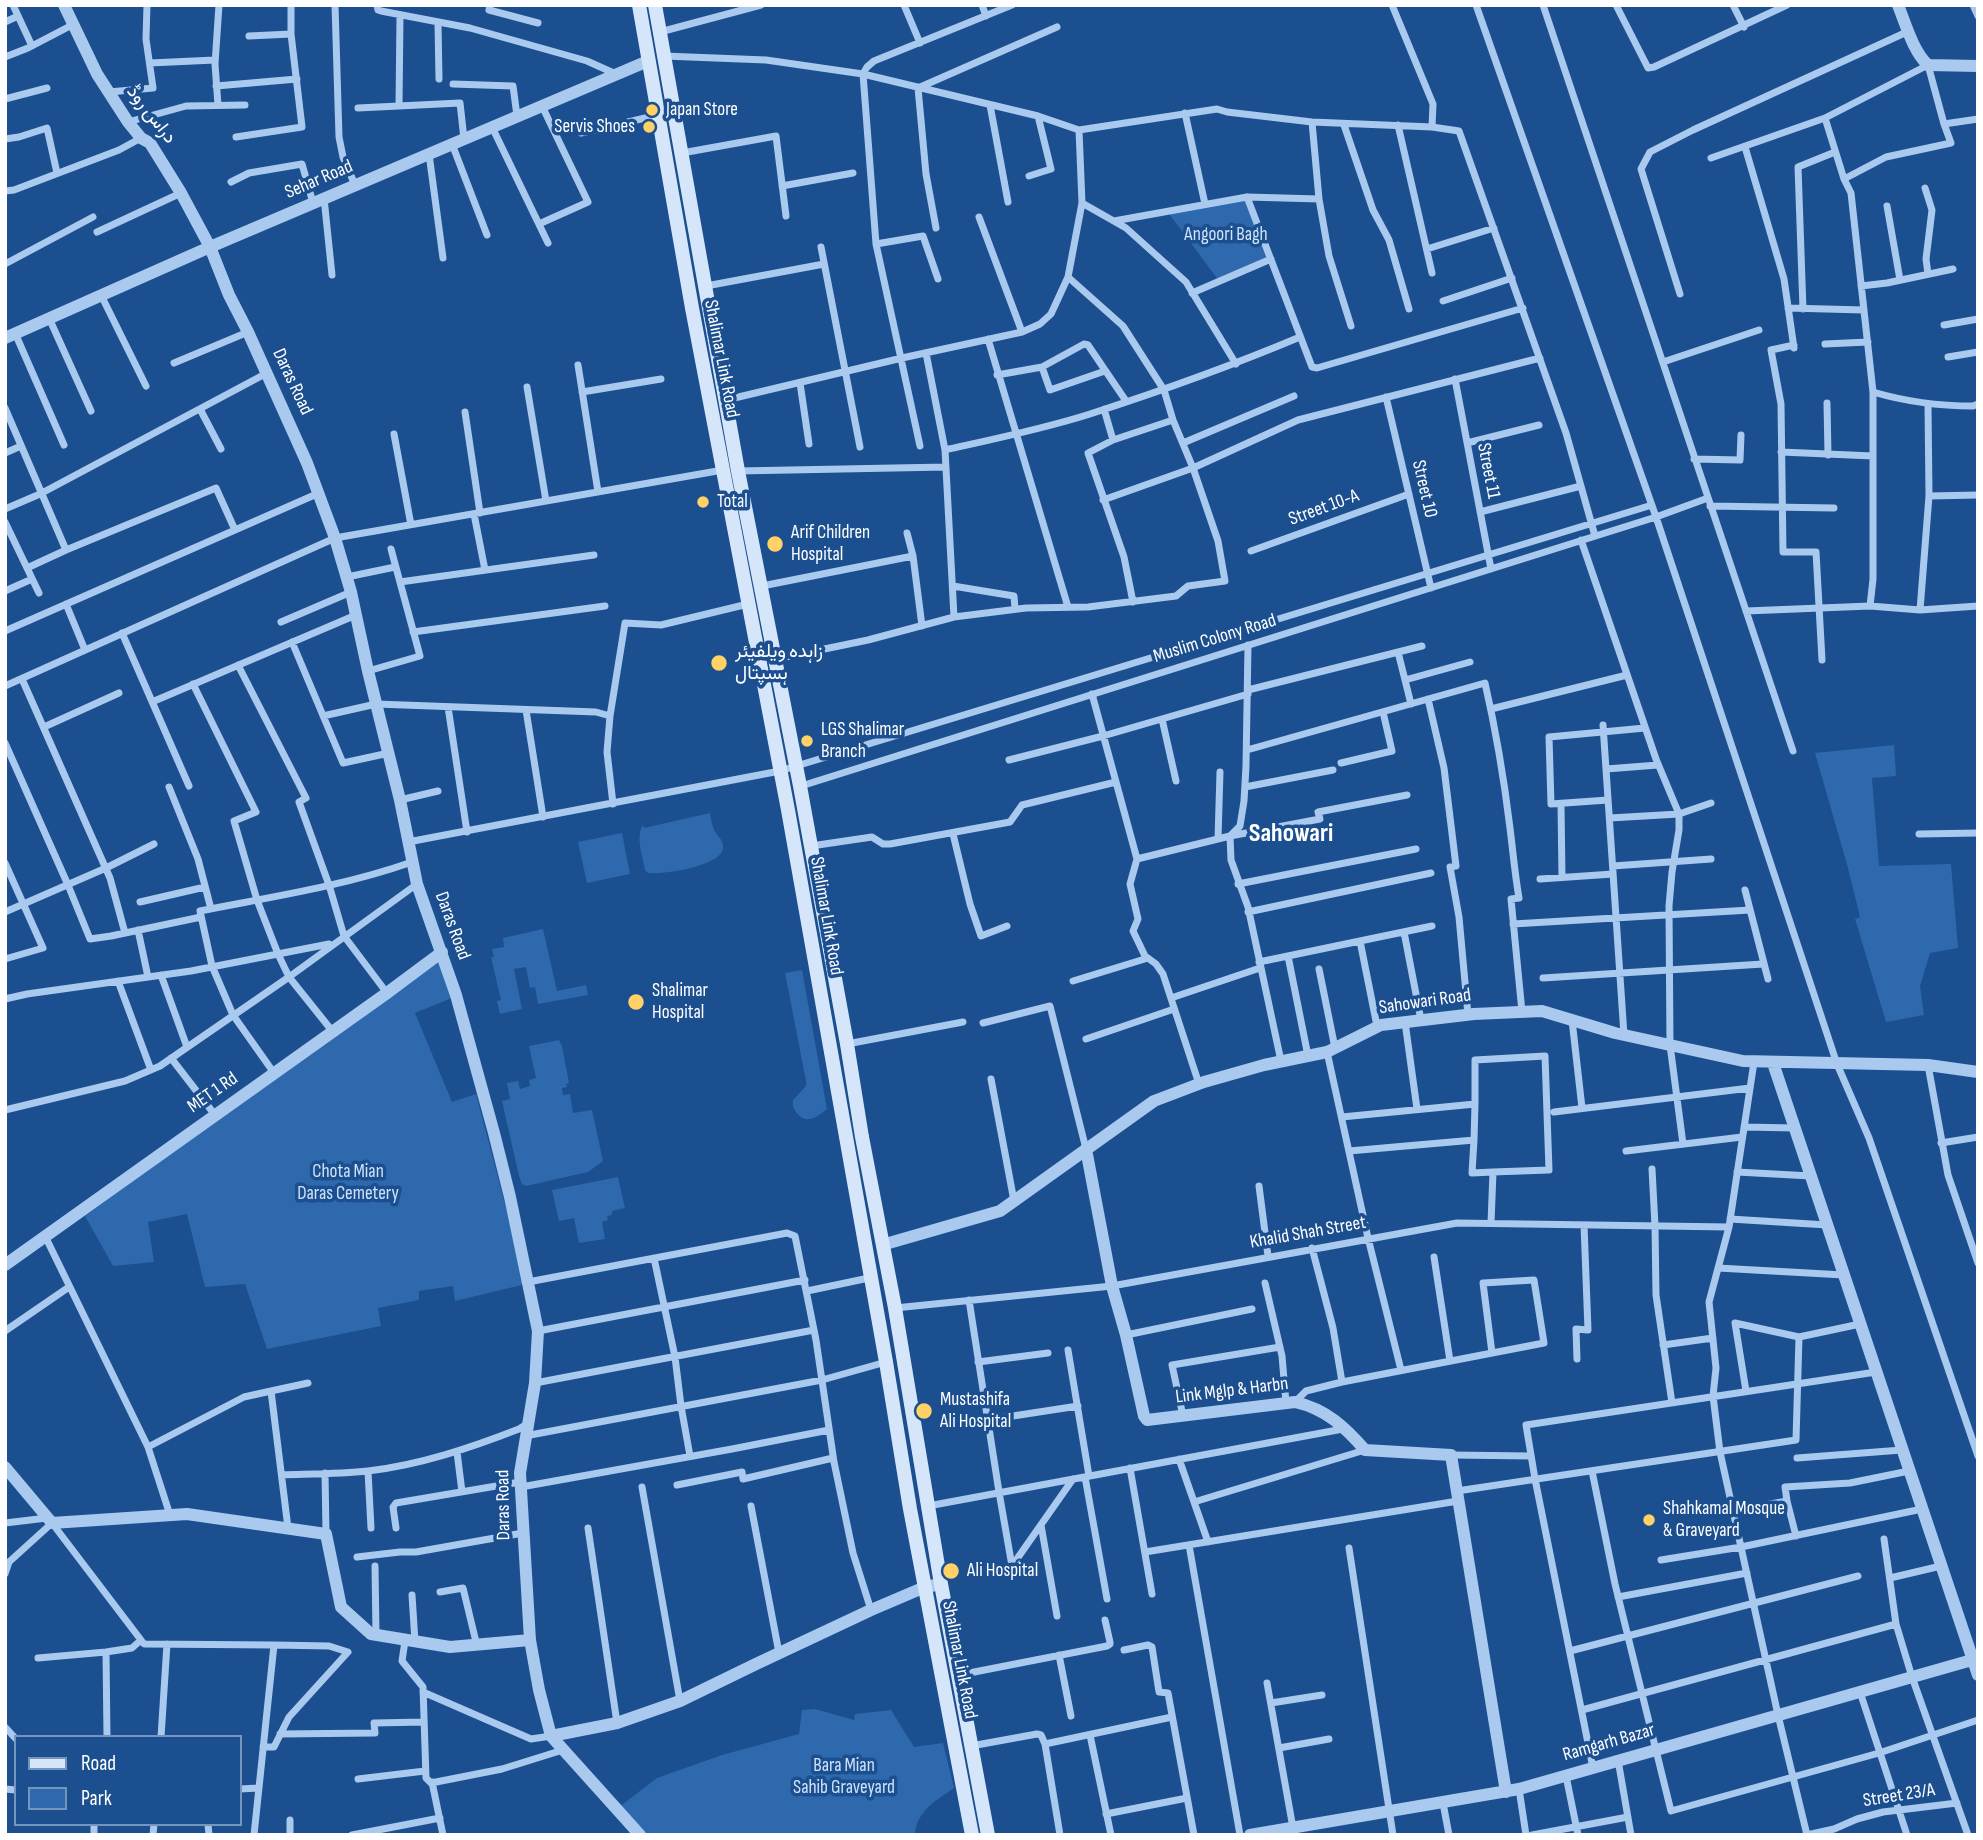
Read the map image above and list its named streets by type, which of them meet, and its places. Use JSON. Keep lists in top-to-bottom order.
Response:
{
  "streets": {
    "main road": ["Shalimar Link Road"],
    "street": [
      "دراس روڈ",
      "Sehar Road",
      "Daras Road",
      "Street 11",
      "Street 10",
      "Street 10-A",
      "Muslim Colony Road",
      "Sahowari Road",
      "MET 1 Rd",
      "Khalid Shah Street",
      "Link Mglp & Harbn",
      "Ramgarh Bazar",
      "Street 23/A"
    ]
  },
  "crossings": [
    ["دراس روڈ", "Sehar Road"],
    ["دراس روڈ", "Daras Road"],
    ["Sehar Road", "Shalimar Link Road"],
    ["Sehar Road", "Daras Road"],
    ["Shalimar Link Road", "Muslim Colony Road"],
    ["Shalimar Link Road", "Sahowari Road"],
    ["Shalimar Link Road", "Khalid Shah Street"],
    ["Daras Road", "Muslim Colony Road"],
    ["Daras Road", "MET 1 Rd"],
    ["Street 11", "Muslim Colony Road"],
    ["Street 10", "Street 10-A"],
    ["Street 10", "Muslim Colony Road"],
    ["Sahowari Road", "Link Mglp & Harbn"],
    ["Khalid Shah Street", "Link Mglp & Harbn"]
  ],
  "districts": ["Sahowari"],
  "parks": ["Angoori Bagh", "Chota Mian Daras Cemetery", "Bara Mian Sahib Graveyard"],
  "places": [
    "Japan Store",
    "Servis Shoes",
    "Total",
    "Arif Children Hospital",
    "زاہدہ ویلفیئر ہسپتال",
    "LGS Shalimar Branch",
    "Shalimar Hospital",
    "Mustashifa Ali Hospital",
    "Shahkamal Mosque & Graveyard",
    "Ali Hospital"
  ],
  "legend": ["Road", "Park"]
}
